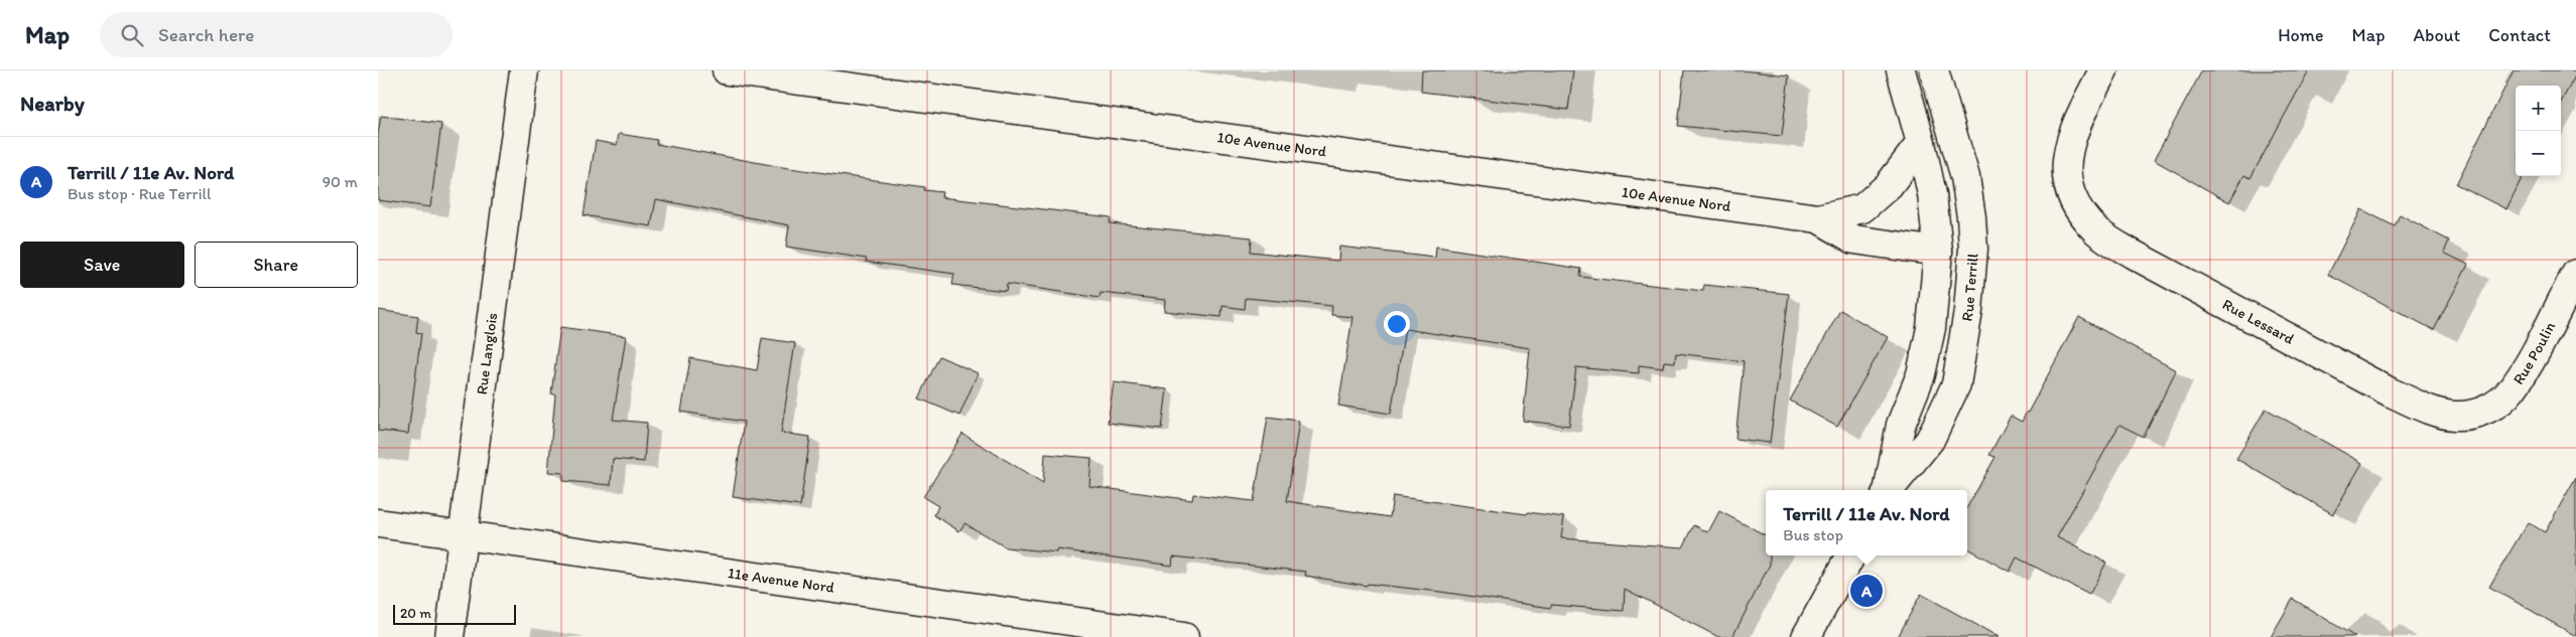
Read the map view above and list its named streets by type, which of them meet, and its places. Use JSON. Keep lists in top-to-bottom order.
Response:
{
  "streets": {
    "street": [
      "10e Avenue Nord",
      "Rue Terrill",
      "Rue Lessard",
      "Rue Poulin",
      "Rue Langlois",
      "11e Avenue Nord"
    ]
  },
  "crossings": [
    ["10e Avenue Nord", "Rue Terrill"],
    ["Rue Lessard", "Rue Poulin"],
    ["Rue Langlois", "11e Avenue Nord"]
  ],
  "scale_bar": "20 m",
  "page": {
    "header": "Map",
    "search": "Search here",
    "nav": [
      "Home",
      "Map",
      "About",
      "Contact"
    ],
    "heading": "Nearby",
    "map_buttons": ["+", "−"],
    "list": [
      {
        "mark": "A",
        "name": "Terrill / 11e Av. Nord",
        "note": "Bus stop · Rue Terrill",
        "value": "90 m"
      }
    ],
    "buttons": ["Save", "Share"],
    "popup": ["Terrill / 11e Av. Nord", "Bus stop"],
    "pins": "A",
    "scale": "20 m"
  }
}
